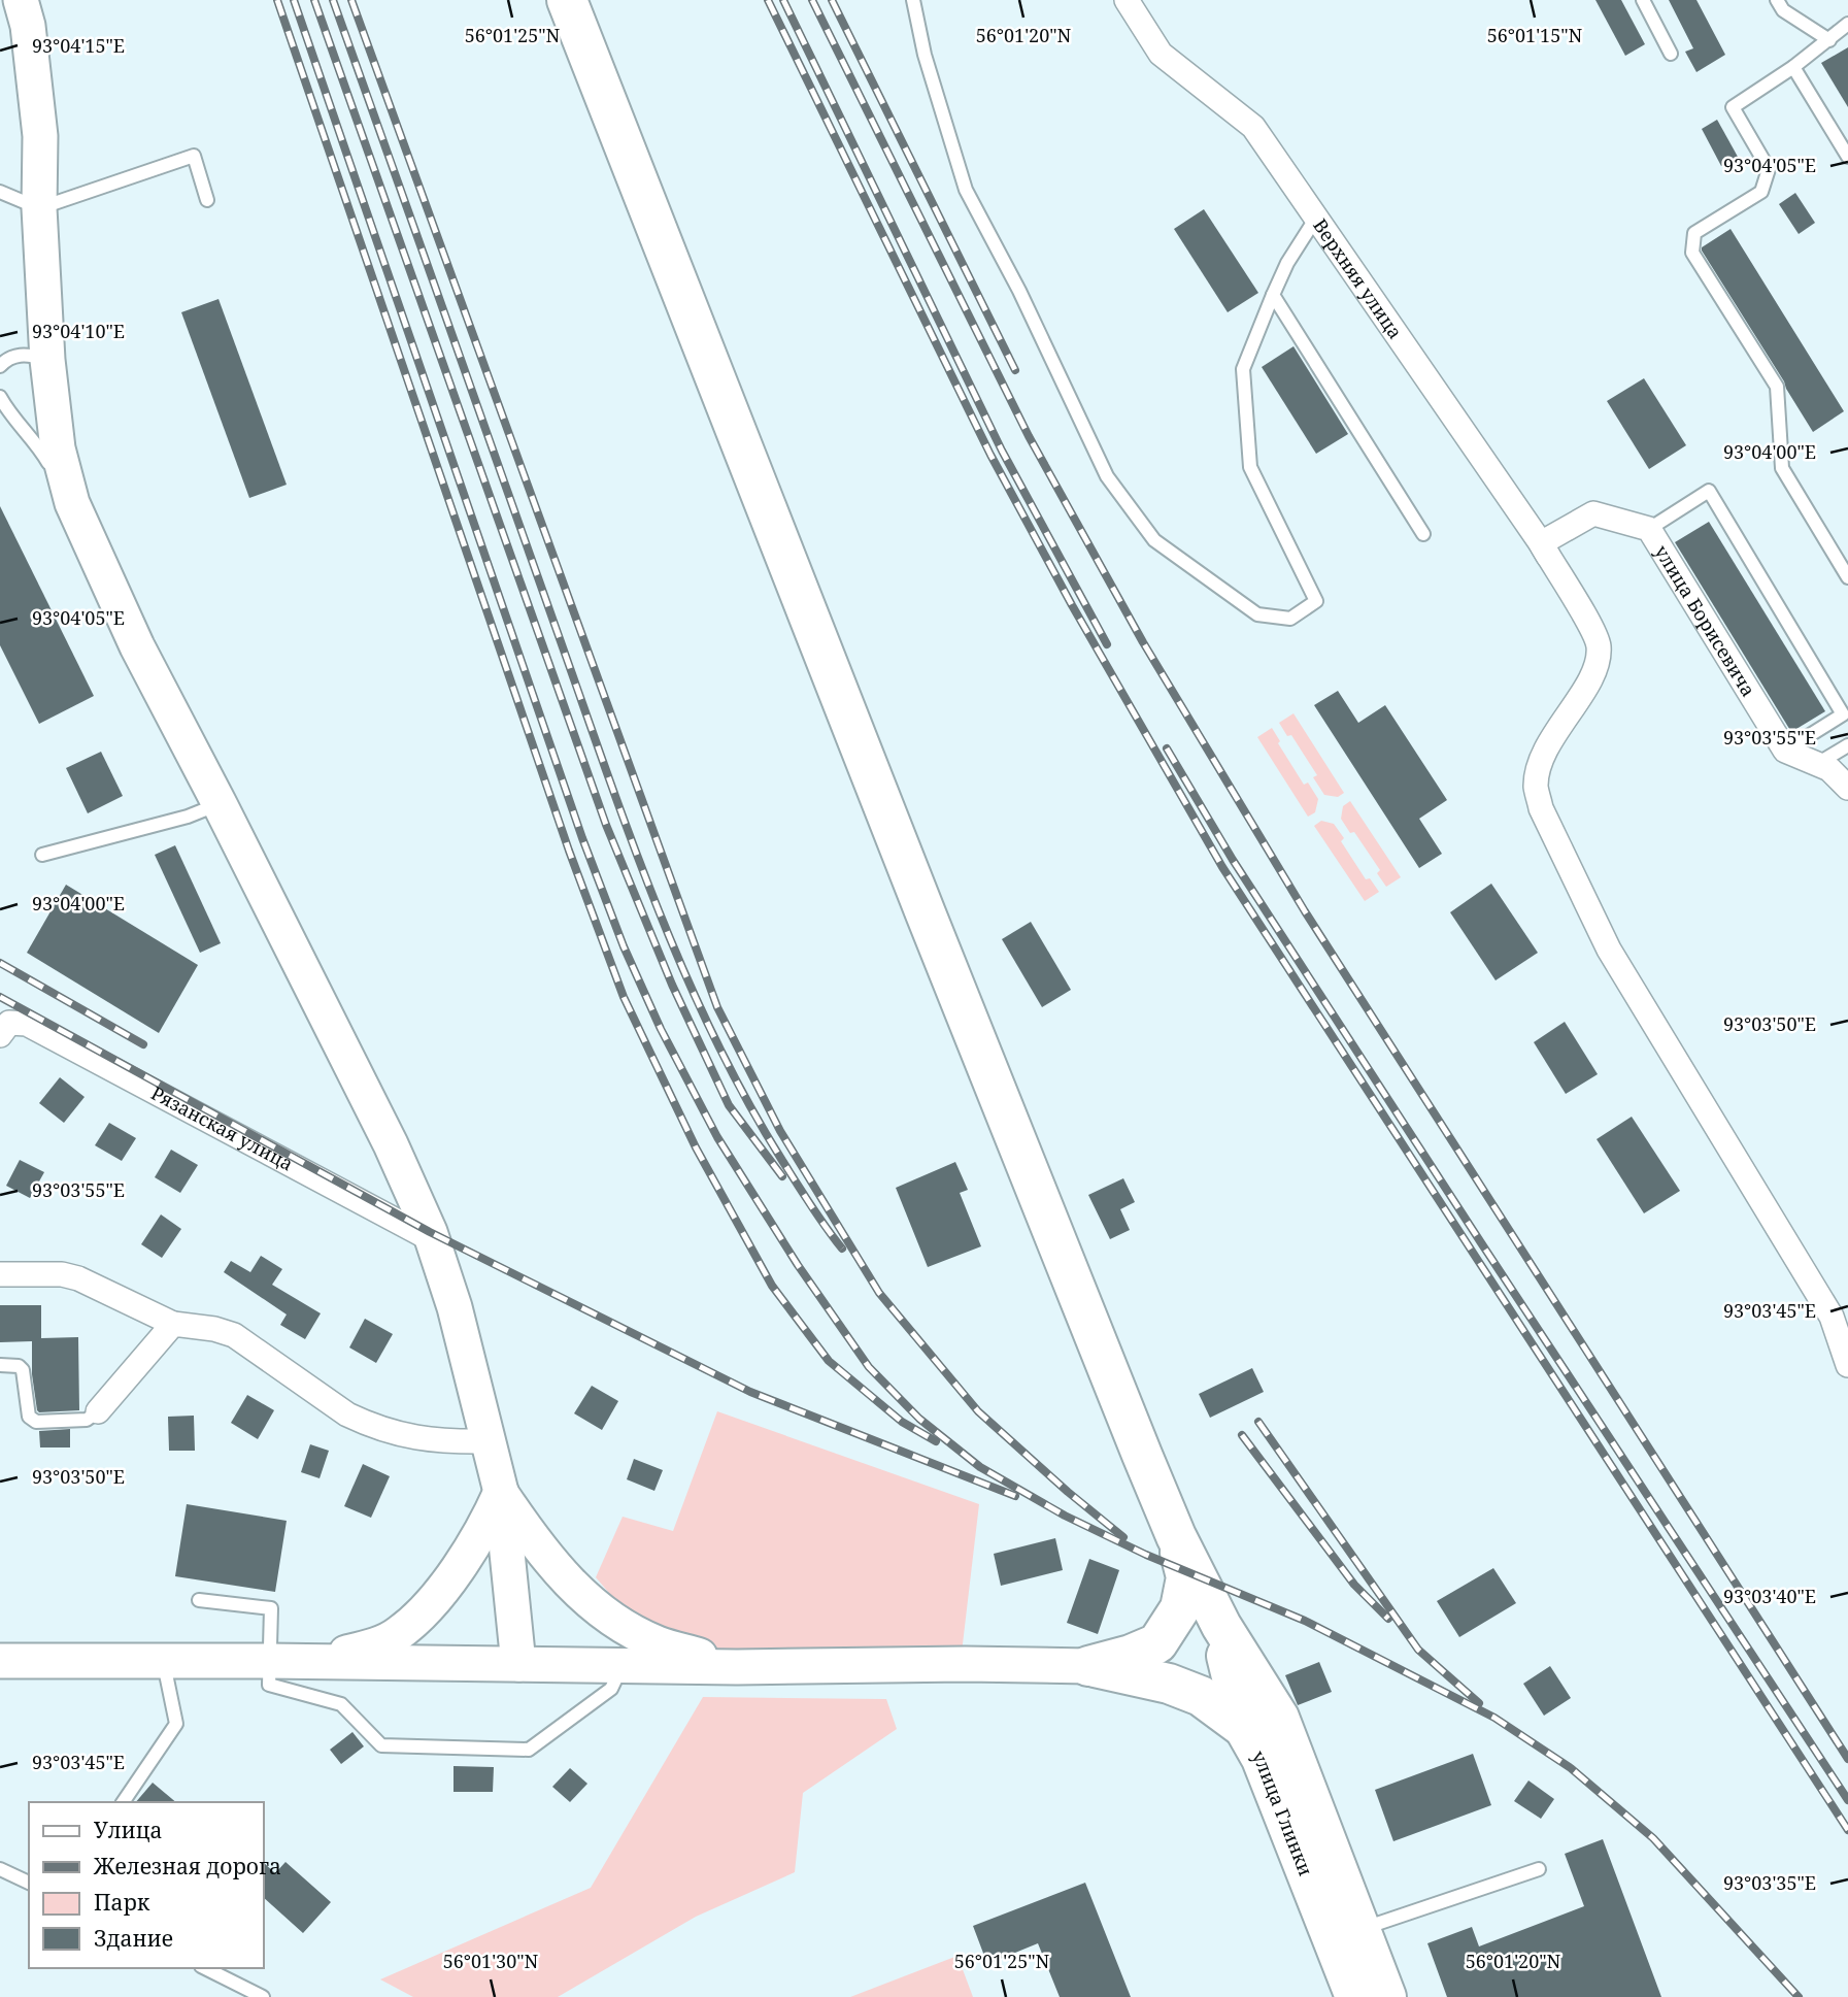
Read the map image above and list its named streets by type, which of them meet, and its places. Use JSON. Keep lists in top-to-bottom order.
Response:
{
  "streets": {
    "highway": ["улица Глинки"],
    "street": ["Верхняя улица", "улица Борисевича", "Рязанская улица"]
  },
  "crossings": [
    ["Верхняя улица", "улица Борисевича"]
  ],
  "legend": [
    "Улица",
    "Железная дорога",
    "Парк",
    "Здание"
  ],
  "coordinates": [
    "56°01'25\"N",
    "56°01'20\"N",
    "56°01'15\"N",
    "93°04'15\"E",
    "93°04'05\"E",
    "93°04'10\"E",
    "93°04'00\"E",
    "93°03'55\"E",
    "93°03'50\"E",
    "93°03'45\"E",
    "93°03'40\"E",
    "93°03'35\"E",
    "56°01'30\"N"
  ]
}
